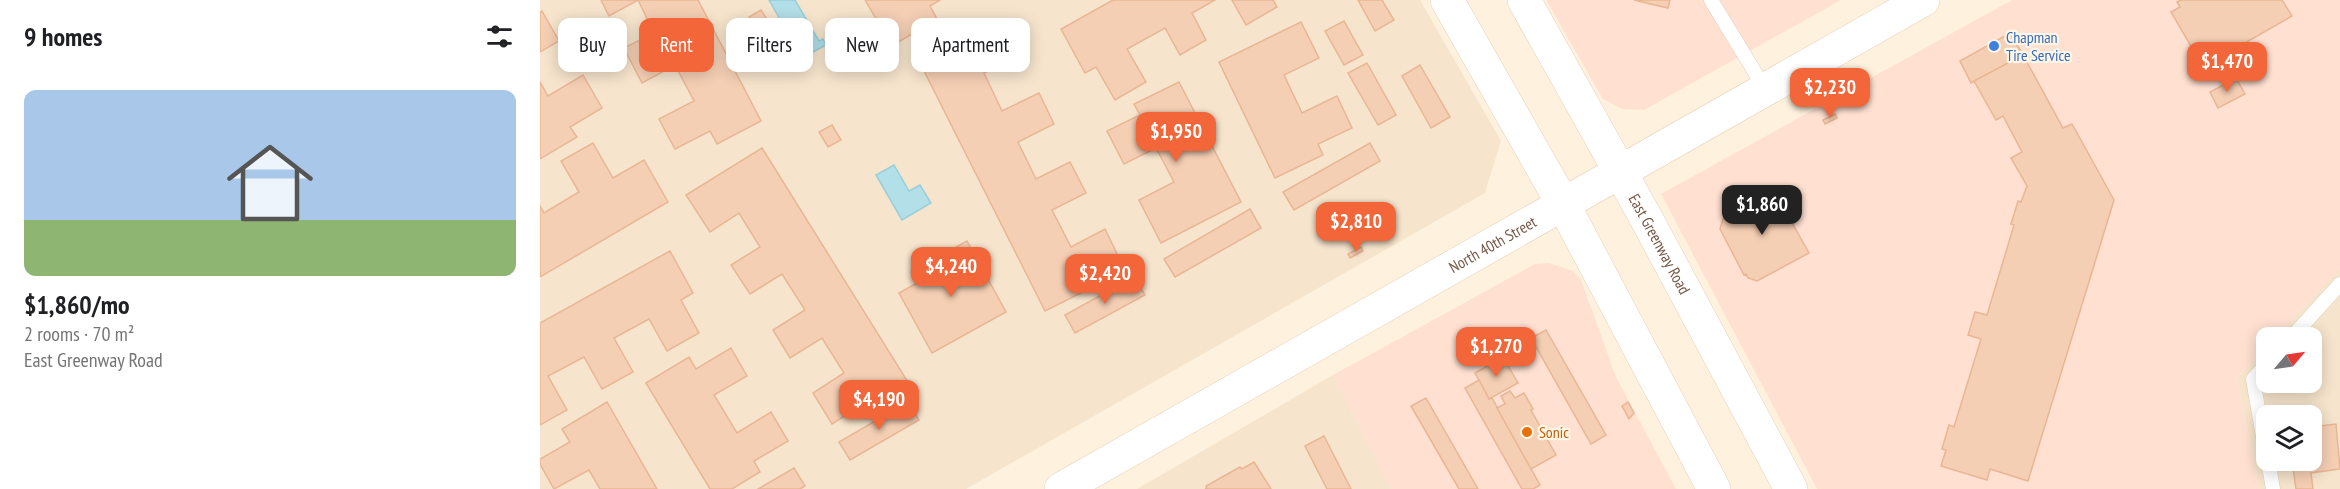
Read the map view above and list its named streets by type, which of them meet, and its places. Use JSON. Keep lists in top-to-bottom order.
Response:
{
  "streets": {
    "main road": ["North 40th Street", "East Greenway Road"]
  },
  "crossings": [
    ["North 40th Street", "East Greenway Road"]
  ],
  "places": ["Chapman Tire Service", "Sonic"],
  "north": "top right",
  "page": {
    "heading": "9 homes",
    "chip": [
      "Buy",
      "Rent",
      "Filters",
      "New",
      "Apartment"
    ],
    "price": [
      "$1,470",
      "$2,230",
      "$1,950",
      "$1,860",
      "$2,810",
      "$4,240",
      "$2,420",
      "$1,270",
      "$4,190"
    ],
    "list": [
      {
        "name": "$1,860/mo",
        "note": "2 rooms · 70 m² · East Greenway Road"
      }
    ]
  }
}
